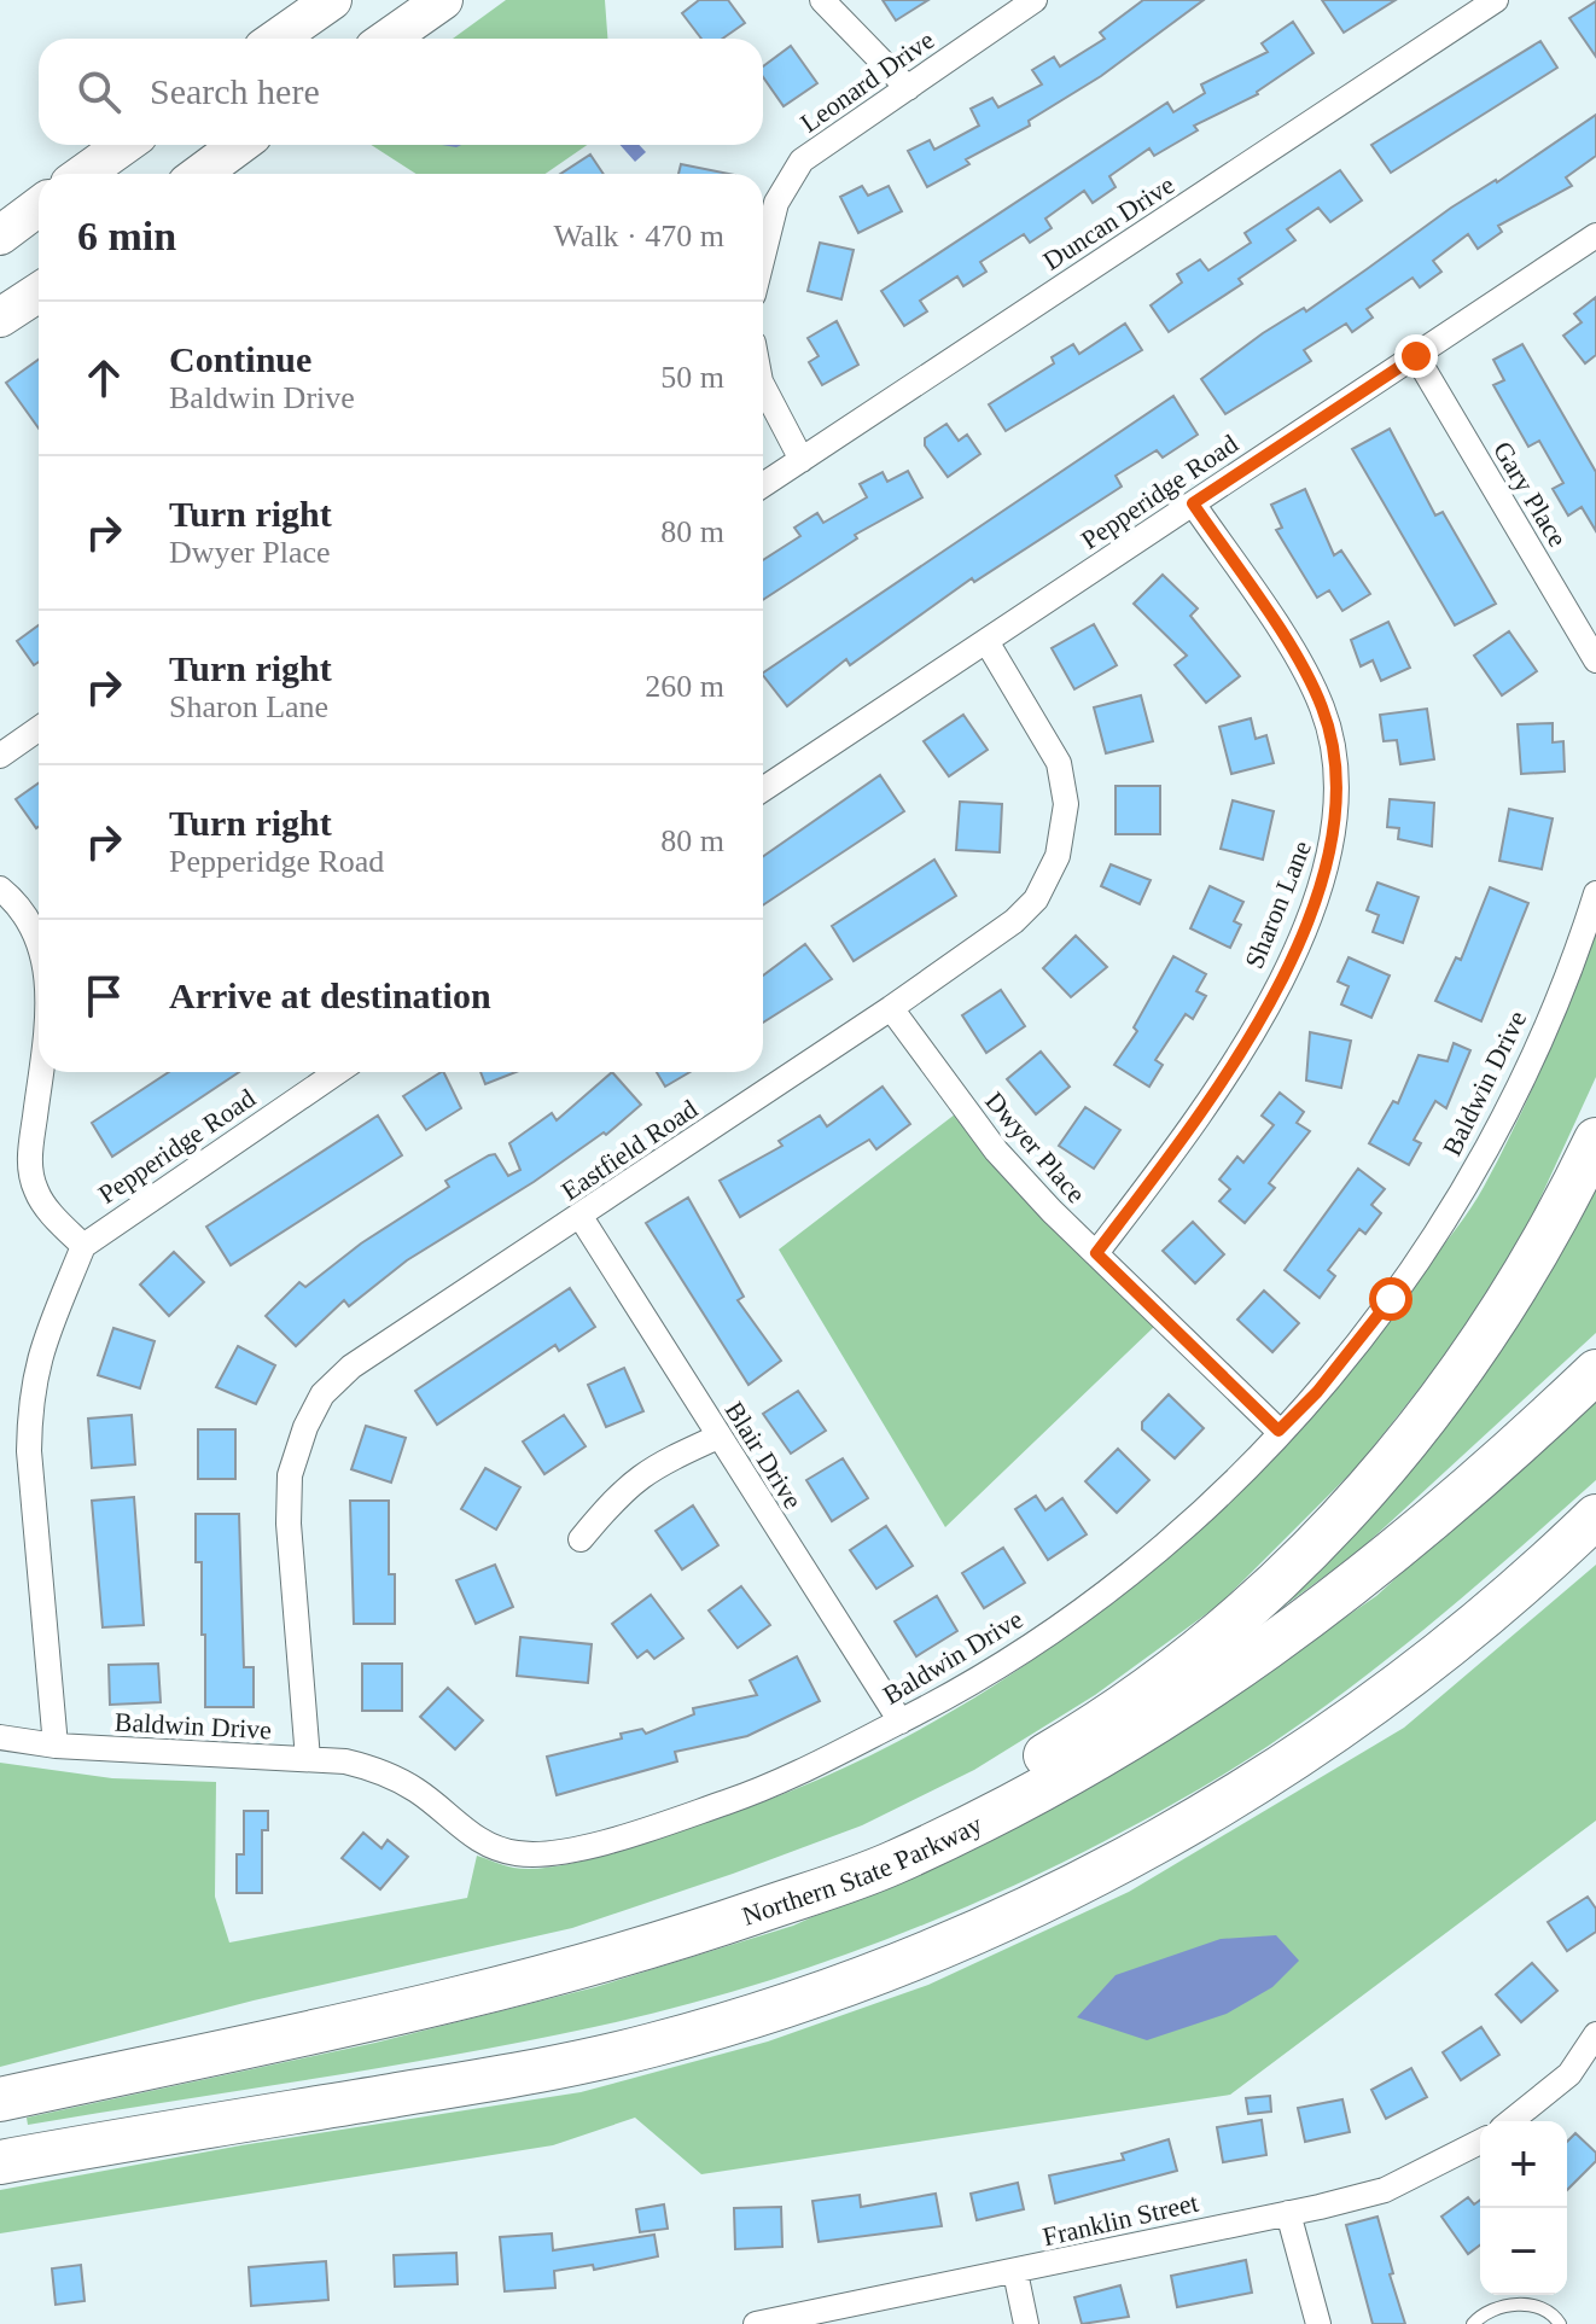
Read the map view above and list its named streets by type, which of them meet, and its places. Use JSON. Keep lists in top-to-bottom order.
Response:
{
  "streets": {
    "highway": ["Northern State Parkway"],
    "street": [
      "Leonard Drive",
      "Duncan Drive",
      "Pepperidge Road",
      "Gary Place",
      "Sharon Lane",
      "Baldwin Drive",
      "Dwyer Place",
      "Eastfield Road",
      "Blair Drive",
      "Franklin Street"
    ]
  },
  "crossings": [
    ["Pepperidge Road", "Gary Place"],
    ["Pepperidge Road", "Sharon Lane"],
    ["Pepperidge Road", "Eastfield Road"],
    ["Sharon Lane", "Dwyer Place"],
    ["Baldwin Drive", "Dwyer Place"],
    ["Baldwin Drive", "Eastfield Road"],
    ["Baldwin Drive", "Blair Drive"],
    ["Dwyer Place", "Eastfield Road"],
    ["Eastfield Road", "Blair Drive"]
  ],
  "page": {
    "search": "Search here",
    "heading": ["6 min", "Walk · 470 m"],
    "list": [
      ["Continue", "Baldwin Drive", "50 m"],
      ["Turn right", "Dwyer Place", "80 m"],
      ["Turn right", "Sharon Lane", "260 m"],
      ["Turn right", "Pepperidge Road", "80 m"],
      "Arrive at destination"
    ],
    "map_buttons": ["+", "−"]
  }
}
